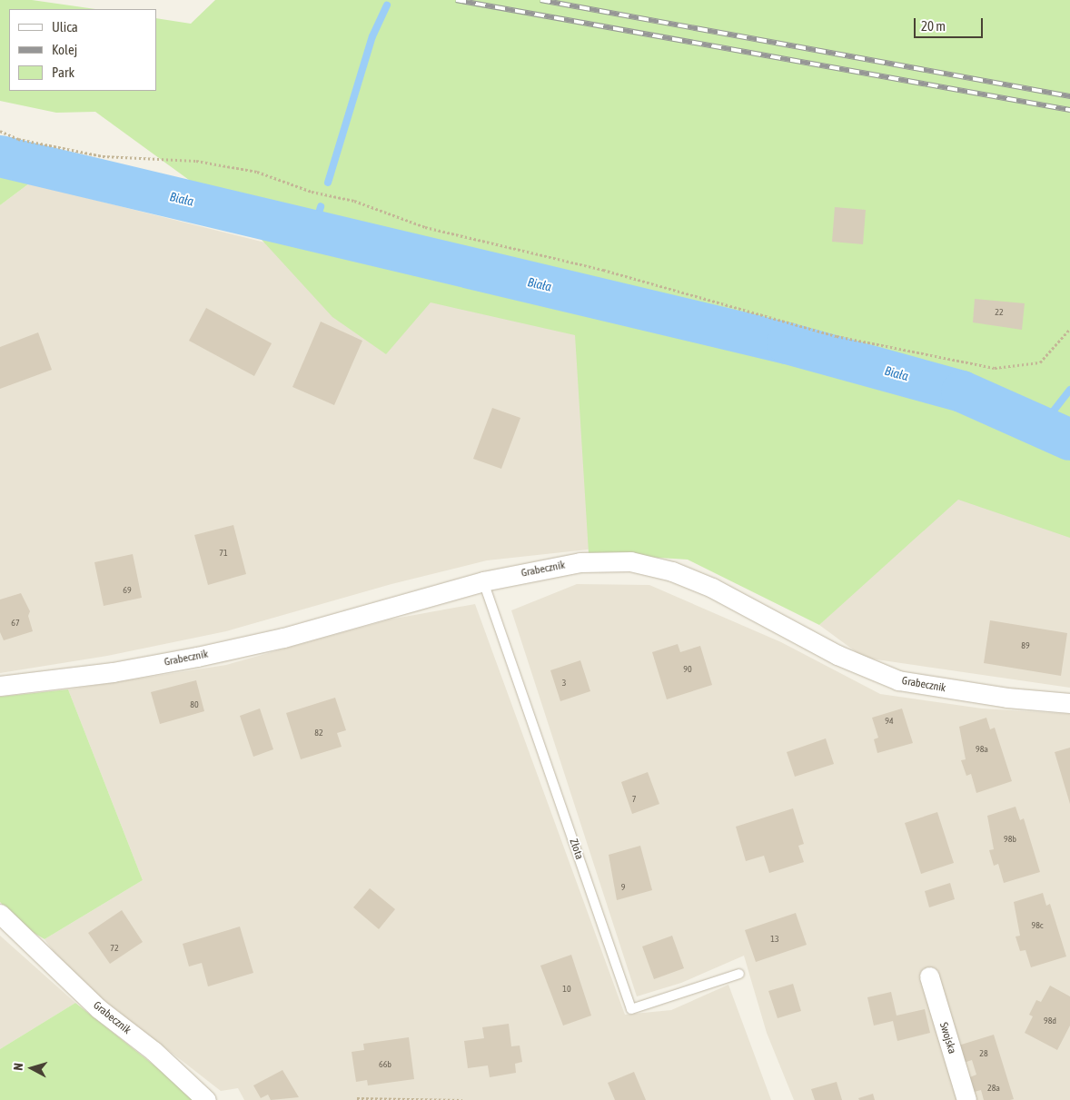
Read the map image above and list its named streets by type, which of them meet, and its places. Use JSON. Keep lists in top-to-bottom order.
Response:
{
  "streets": {
    "street": ["Grabecznik", "Swojska"],
    "lane": ["Złota"]
  },
  "crossings": [
    ["Grabecznik", "Złota"]
  ],
  "water": ["Biała"],
  "house_numbers": [
    "22",
    "71",
    "69",
    "67",
    "89",
    "90",
    "3",
    "80",
    "94",
    "82",
    "98a",
    "7",
    "98b",
    "9",
    "98c",
    "13",
    "72",
    "10",
    "98d",
    "28",
    "66b",
    "28a"
  ],
  "legend": ["Ulica", "Kolej", "Park"],
  "scale_bar": "20 m",
  "north": "left"
}
